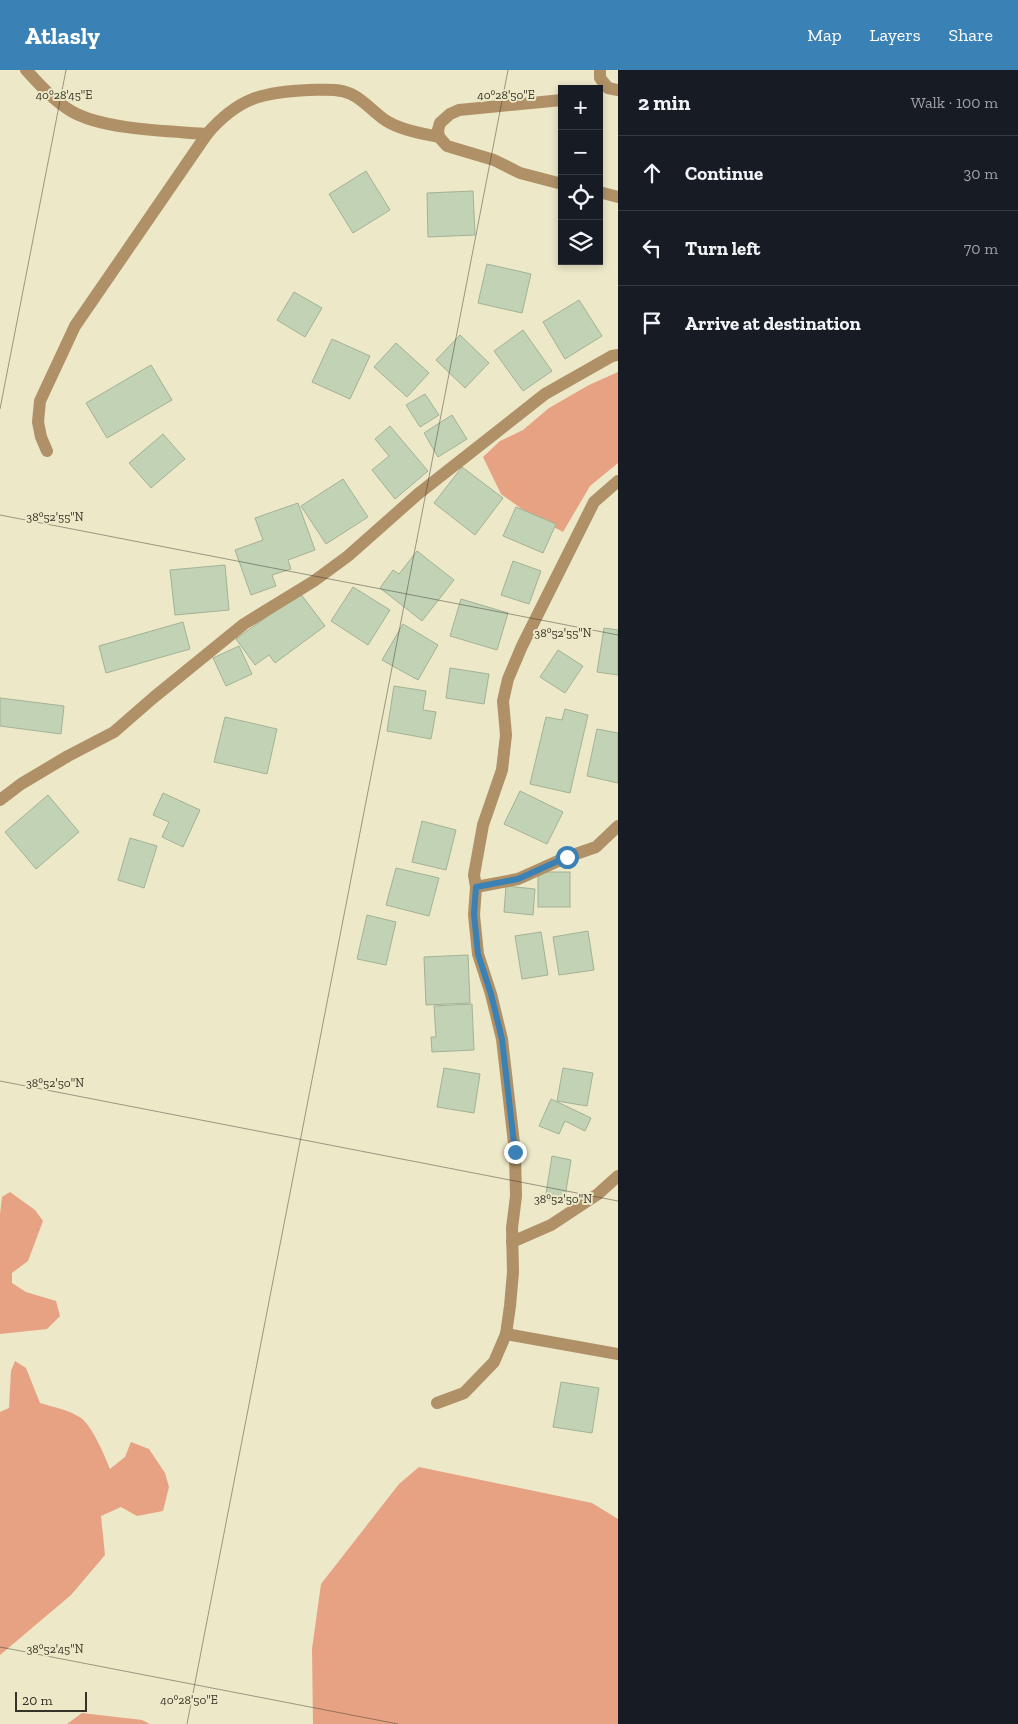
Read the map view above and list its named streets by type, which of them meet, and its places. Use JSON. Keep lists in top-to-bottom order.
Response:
{
  "scale_bar": "20 m",
  "page": {
    "header": "Atlasly",
    "nav": ["Map", "Layers", "Share"],
    "heading": ["2 min", "Walk · 100 m"],
    "map_buttons": ["+", "−"],
    "list": [
      ["Continue", "30 m"],
      ["Turn left", "70 m"],
      "Arrive at destination"
    ],
    "scale": "20 m"
  },
  "coordinates": [
    "40°28'45\"E",
    "40°28'50\"E",
    "38°52'55\"N",
    "38°52'50\"N",
    "38°52'45\"N"
  ]
}
